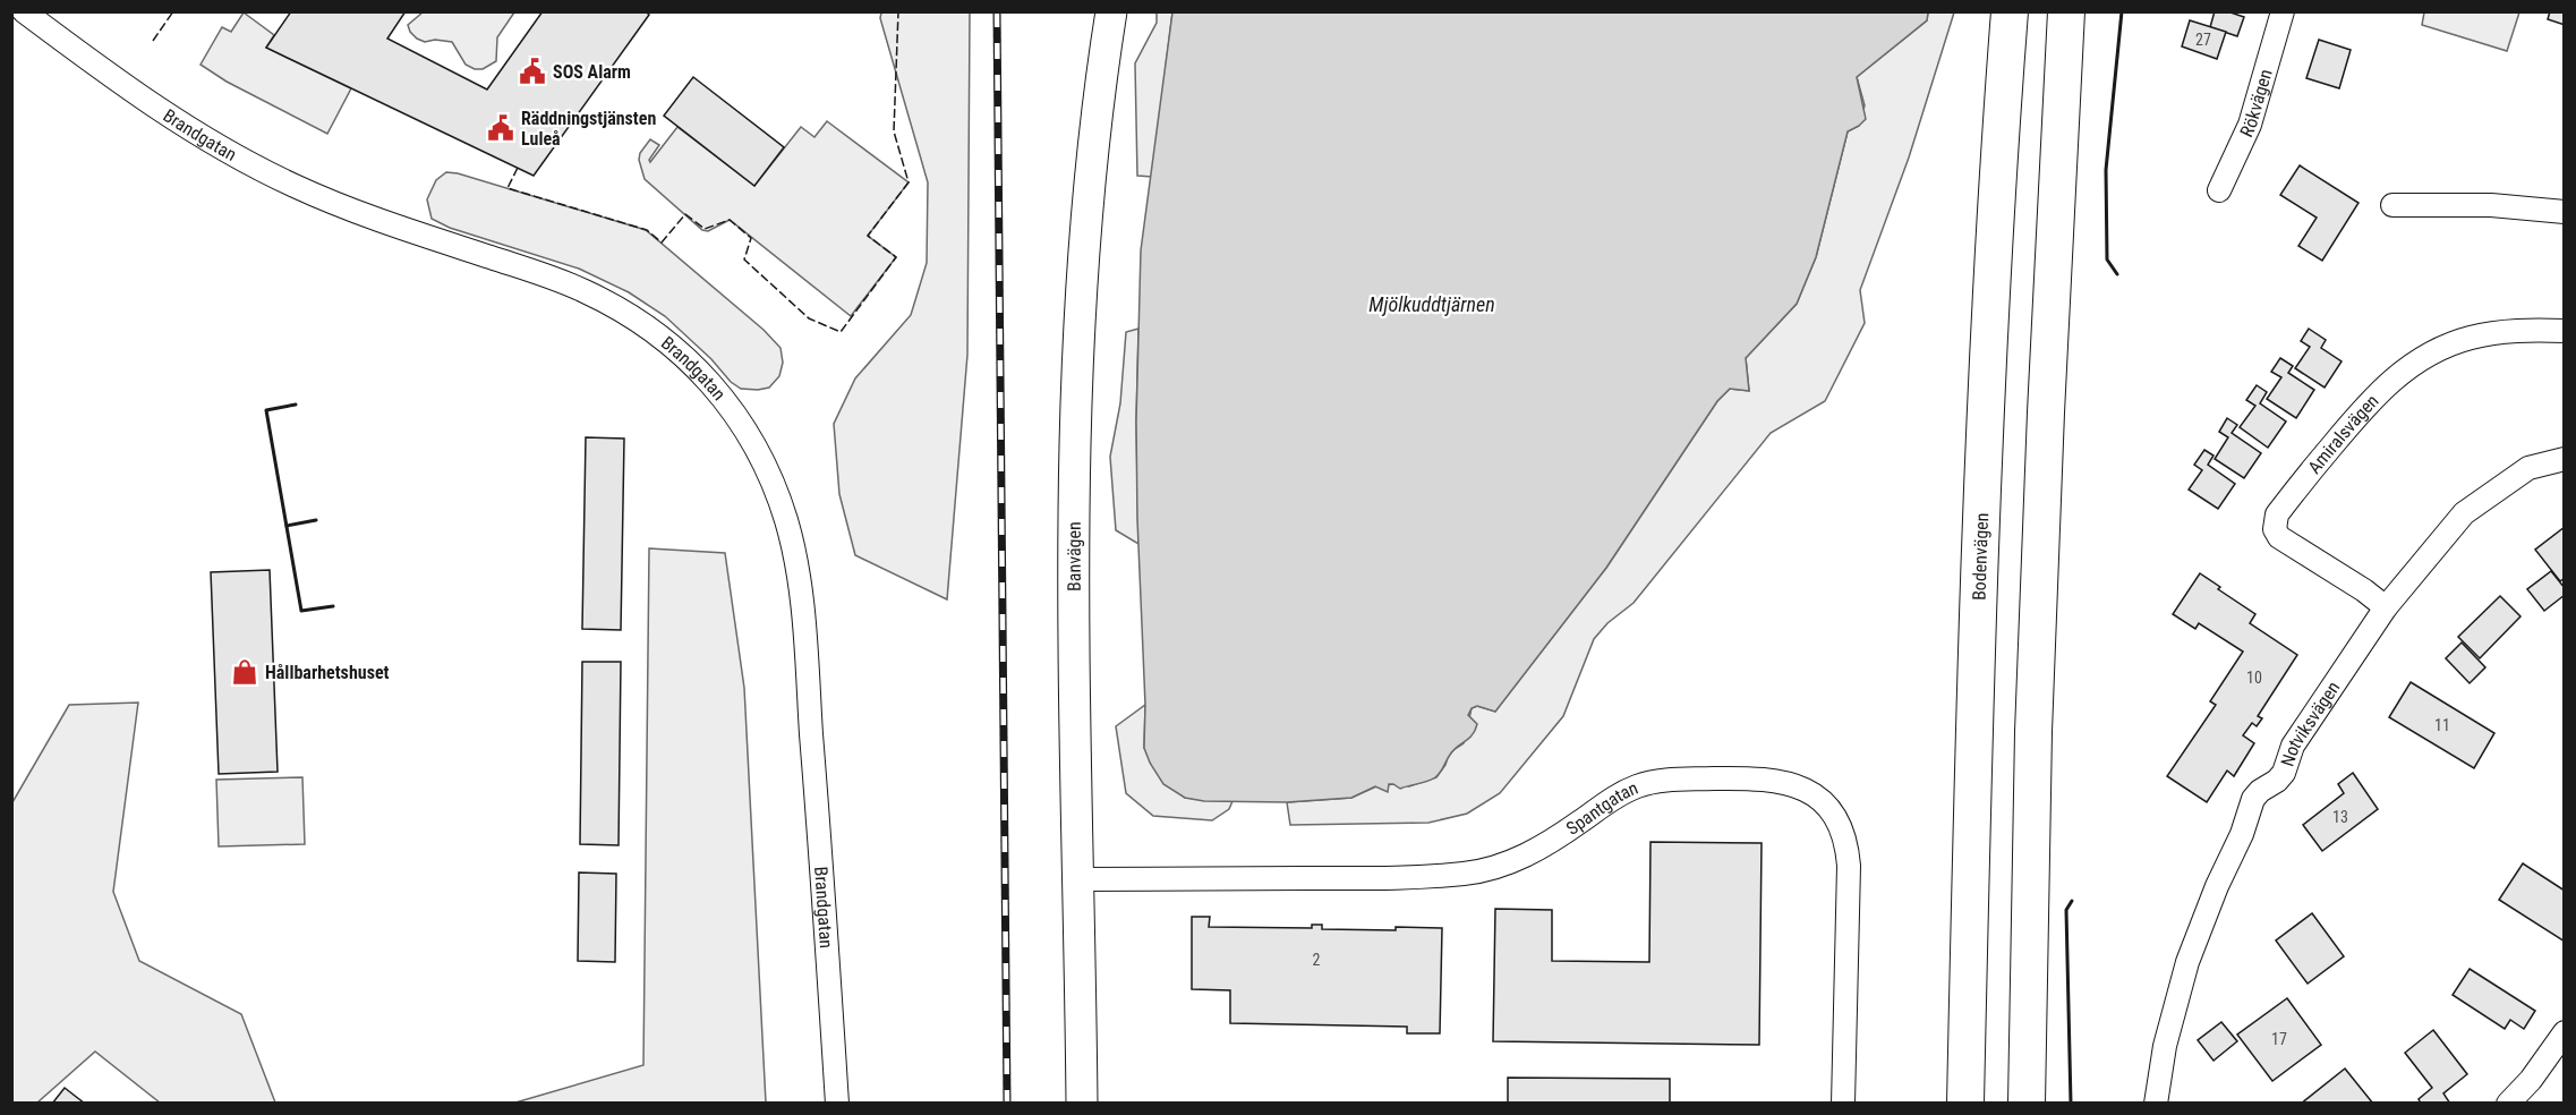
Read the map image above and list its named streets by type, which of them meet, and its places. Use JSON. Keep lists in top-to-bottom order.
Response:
{
  "streets": {
    "main road": ["Bodenvägen"],
    "street": [
      "Rökvägen",
      "Brandgatan",
      "Amiralsvägen",
      "Banvägen",
      "Notviksvägen",
      "Spantgatan"
    ]
  },
  "crossings": [
    ["Amiralsvägen", "Notviksvägen"],
    ["Banvägen", "Spantgatan"]
  ],
  "water": ["Mjölkuddtjärnen"],
  "places": {
    "public building": ["SOS Alarm", "Räddningstjänsten Luleå"],
    "shop": ["Hållbarhetshuset"]
  },
  "house_numbers": [
    "27",
    "10",
    "11",
    "13",
    "2",
    "17"
  ]
}
